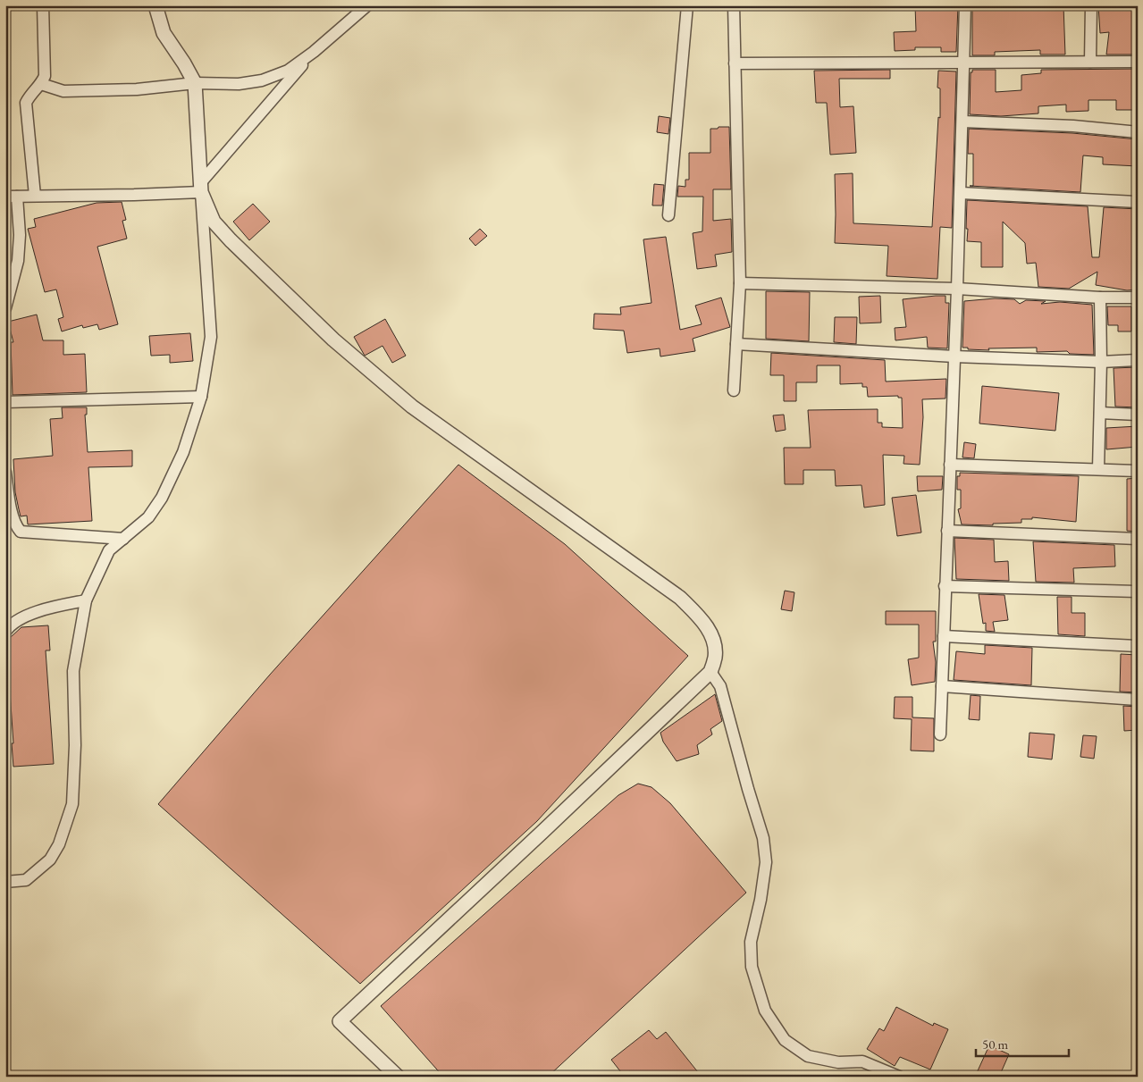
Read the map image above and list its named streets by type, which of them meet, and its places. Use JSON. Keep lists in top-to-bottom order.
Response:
{
  "scale_bar": "50 m"
}
